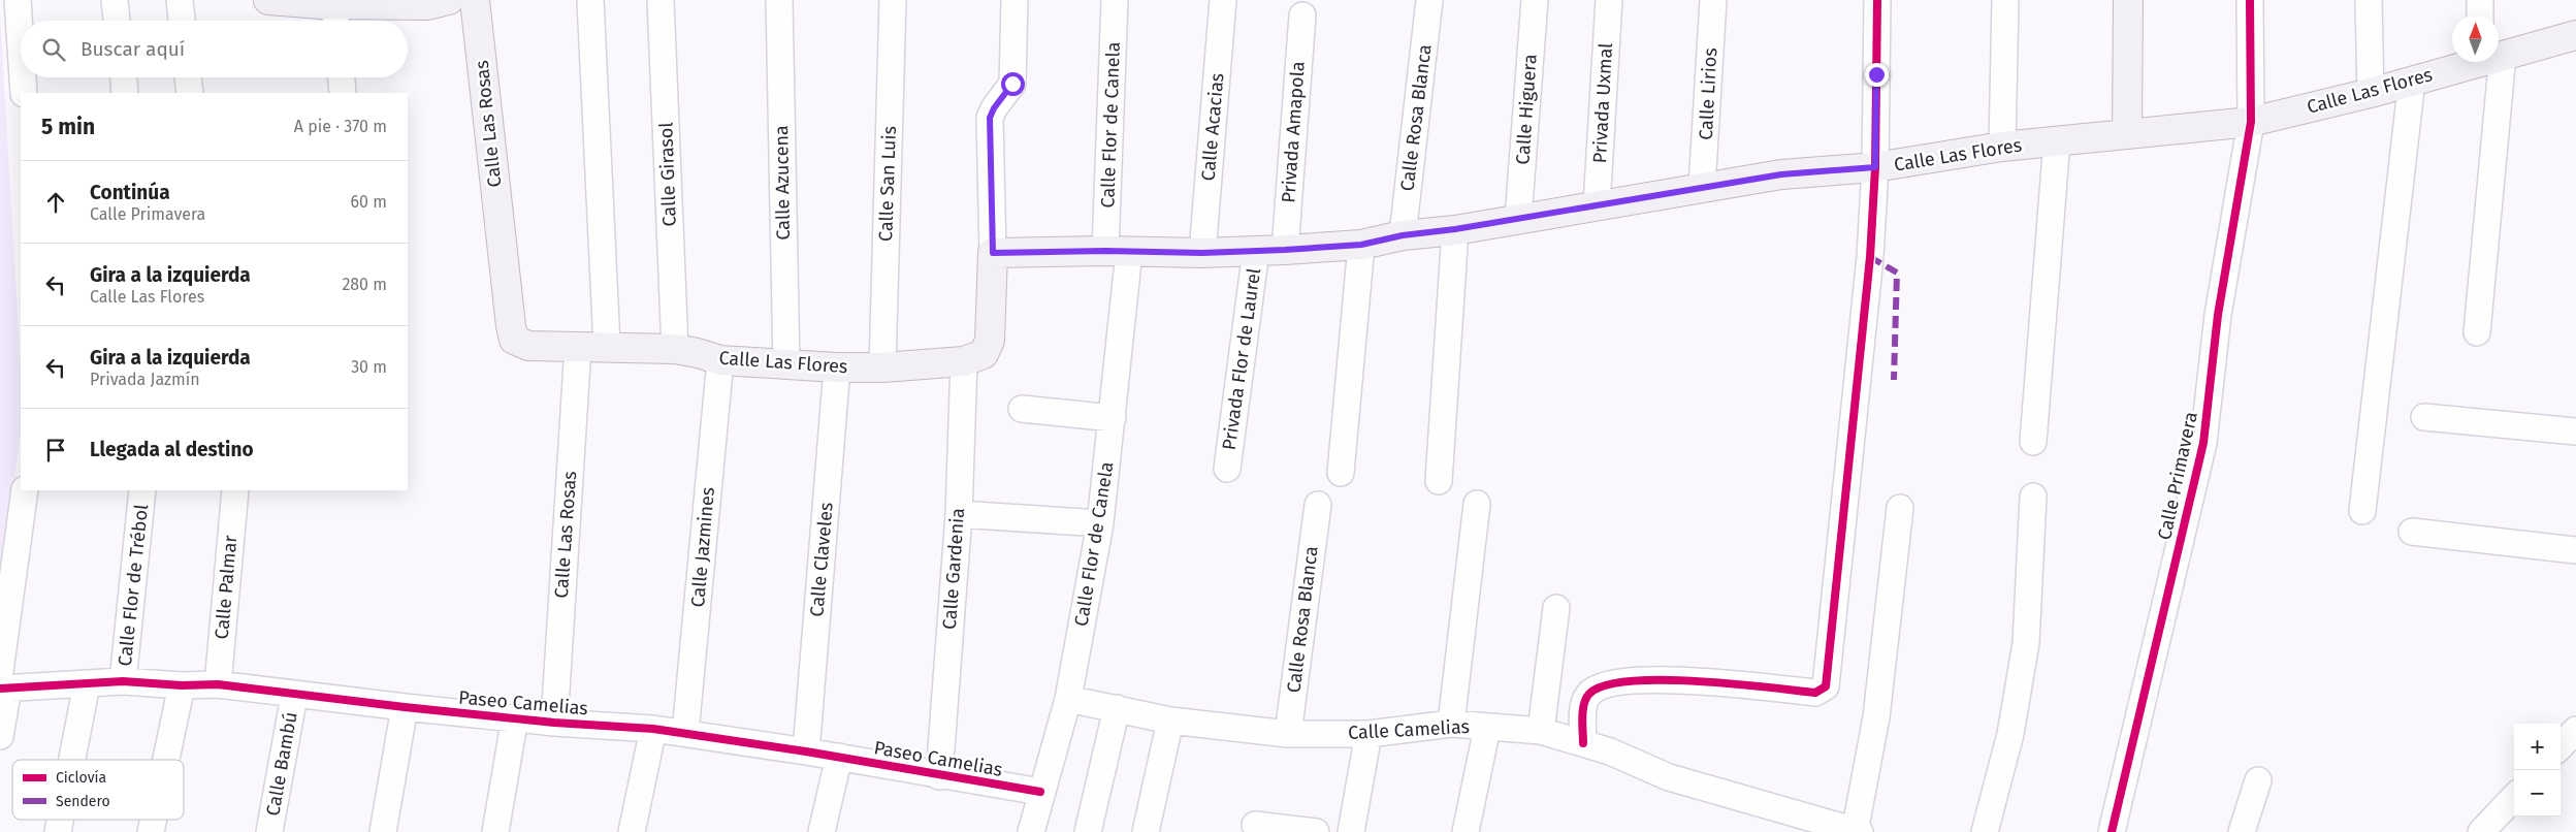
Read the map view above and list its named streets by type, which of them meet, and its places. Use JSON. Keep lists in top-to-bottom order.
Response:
{
  "streets": {
    "main road": ["Calle Las Flores", "Calle Las Rosas"],
    "street": [
      "Calle Lirios",
      "Privada Uxmal",
      "Calle Higuera",
      "Calle Rosa Blanca",
      "Calle Flor de Canela",
      "Calle Acacias",
      "Privada Amapola",
      "Calle Girasol",
      "Calle Azucena",
      "Calle San Luis",
      "Privada Flor de Laurel",
      "Calle Primavera",
      "Calle Jazmines",
      "Calle Claveles",
      "Calle Gardenia",
      "Calle Flor de Trébol",
      "Calle Palmar",
      "Paseo Camelias",
      "Calle Camelias",
      "Calle Bambú"
    ]
  },
  "crossings": [
    ["Calle Las Flores", "Calle Lirios"],
    ["Calle Las Flores", "Privada Uxmal"],
    ["Calle Las Flores", "Calle Higuera"],
    ["Calle Las Flores", "Calle Rosa Blanca"],
    ["Calle Las Flores", "Calle Las Rosas"],
    ["Calle Las Flores", "Calle Flor de Canela"],
    ["Calle Las Flores", "Calle Acacias"],
    ["Calle Las Flores", "Privada Amapola"],
    ["Calle Las Flores", "Calle Girasol"],
    ["Calle Las Flores", "Calle Azucena"],
    ["Calle Las Flores", "Calle San Luis"],
    ["Calle Las Flores", "Privada Flor de Laurel"],
    ["Calle Las Flores", "Calle Primavera"],
    ["Calle Las Flores", "Calle Jazmines"],
    ["Calle Las Flores", "Calle Claveles"],
    ["Calle Las Flores", "Calle Gardenia"],
    ["Calle Rosa Blanca", "Calle Camelias"],
    ["Calle Las Rosas", "Paseo Camelias"],
    ["Calle Flor de Canela", "Paseo Camelias"],
    ["Calle Flor de Canela", "Calle Camelias"],
    ["Calle Jazmines", "Paseo Camelias"],
    ["Calle Claveles", "Paseo Camelias"],
    ["Calle Gardenia", "Paseo Camelias"],
    ["Calle Flor de Trébol", "Paseo Camelias"],
    ["Calle Palmar", "Paseo Camelias"],
    ["Paseo Camelias", "Calle Bambú"]
  ],
  "legend": ["Ciclovía", "Sendero"],
  "north": "top",
  "page": {
    "search": "Buscar aquí",
    "heading": ["5 min", "A pie · 370 m"],
    "list": [
      ["Continúa", "Calle Primavera", "60 m"],
      ["Gira a la izquierda", "Calle Las Flores", "280 m"],
      ["Gira a la izquierda", "Privada Jazmín", "30 m"],
      "Llegada al destino"
    ],
    "map_buttons": ["+", "−"]
  }
}
